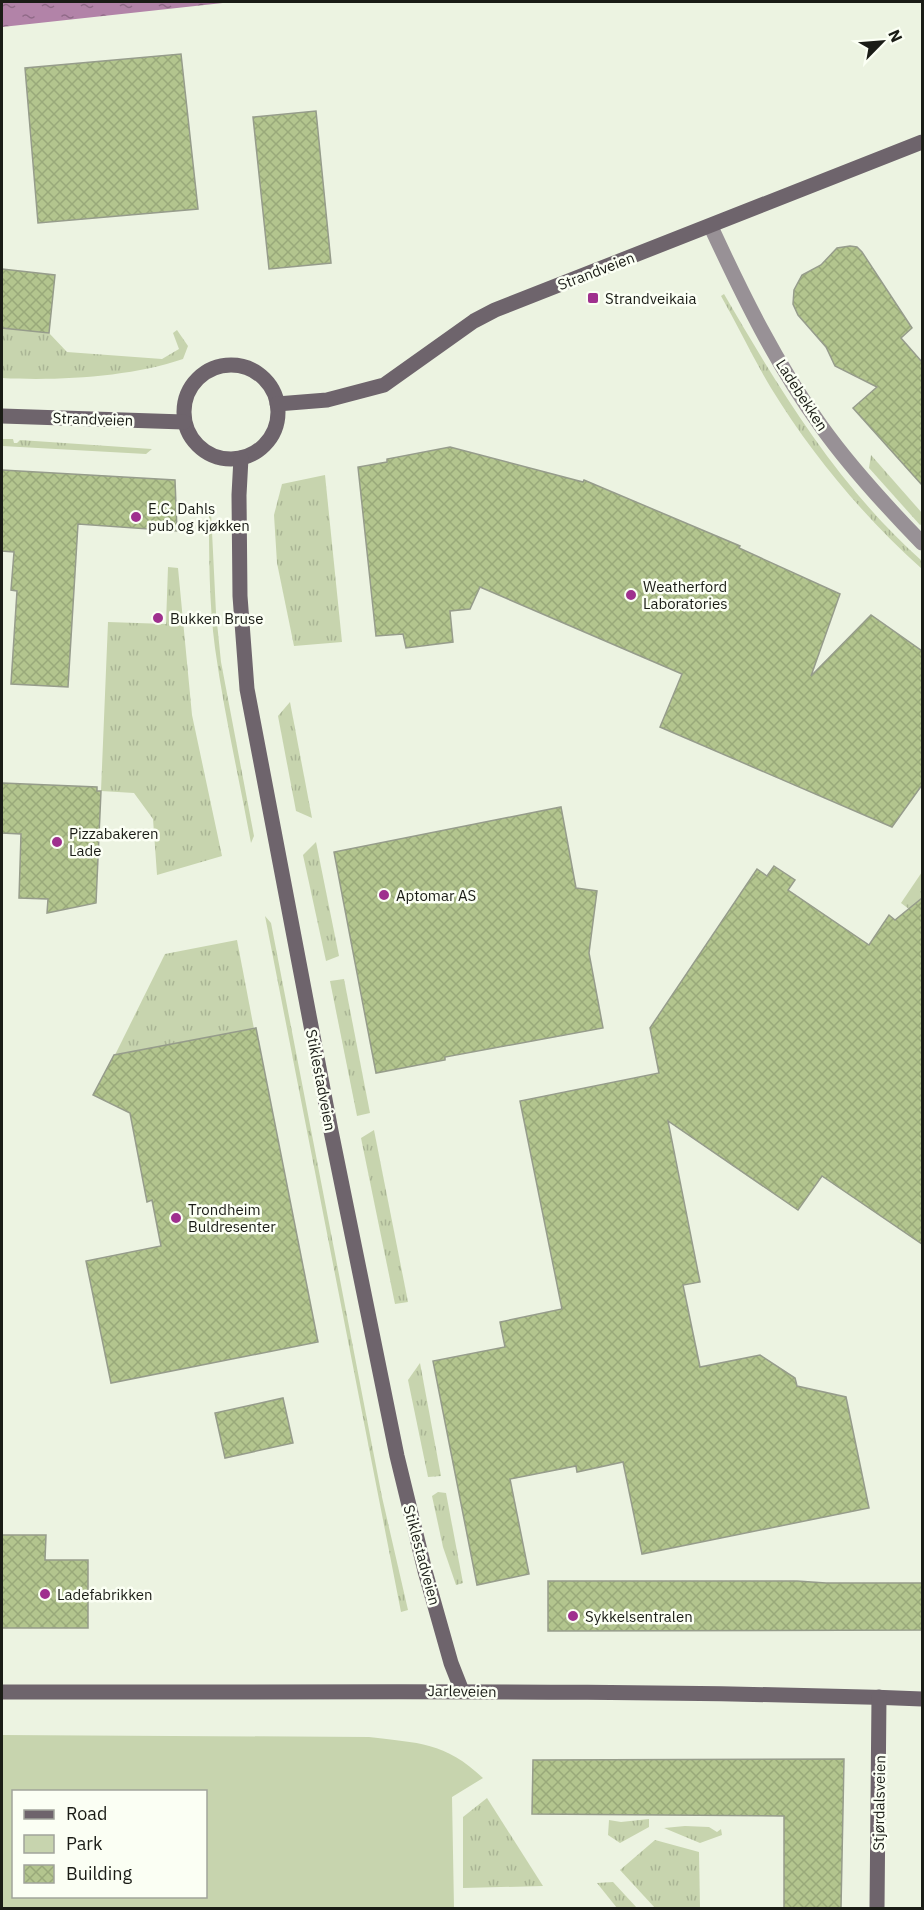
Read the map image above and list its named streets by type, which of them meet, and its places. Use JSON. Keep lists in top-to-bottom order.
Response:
{
  "streets": {
    "main road": [
      "Strandveien",
      "Stiklestadveien",
      "Jarleveien",
      "Stjørdalsveien"
    ],
    "street": ["Ladebekken"]
  },
  "crossings": [
    ["Strandveien", "Ladebekken"],
    ["Strandveien", "Stiklestadveien"],
    ["Stiklestadveien", "Jarleveien"],
    ["Jarleveien", "Stjørdalsveien"]
  ],
  "places": {
    "transit": ["Strandveikaia"],
    "other": [
      "E.C. Dahls pub og kjøkken",
      "Weatherford Laboratories",
      "Bukken Bruse",
      "Pizzabakeren Lade",
      "Aptomar AS",
      "Trondheim Buldresenter",
      "Ladefabrikken",
      "Sykkelsentralen"
    ]
  },
  "legend": ["Road", "Park", "Building"],
  "north": "top right"
}
